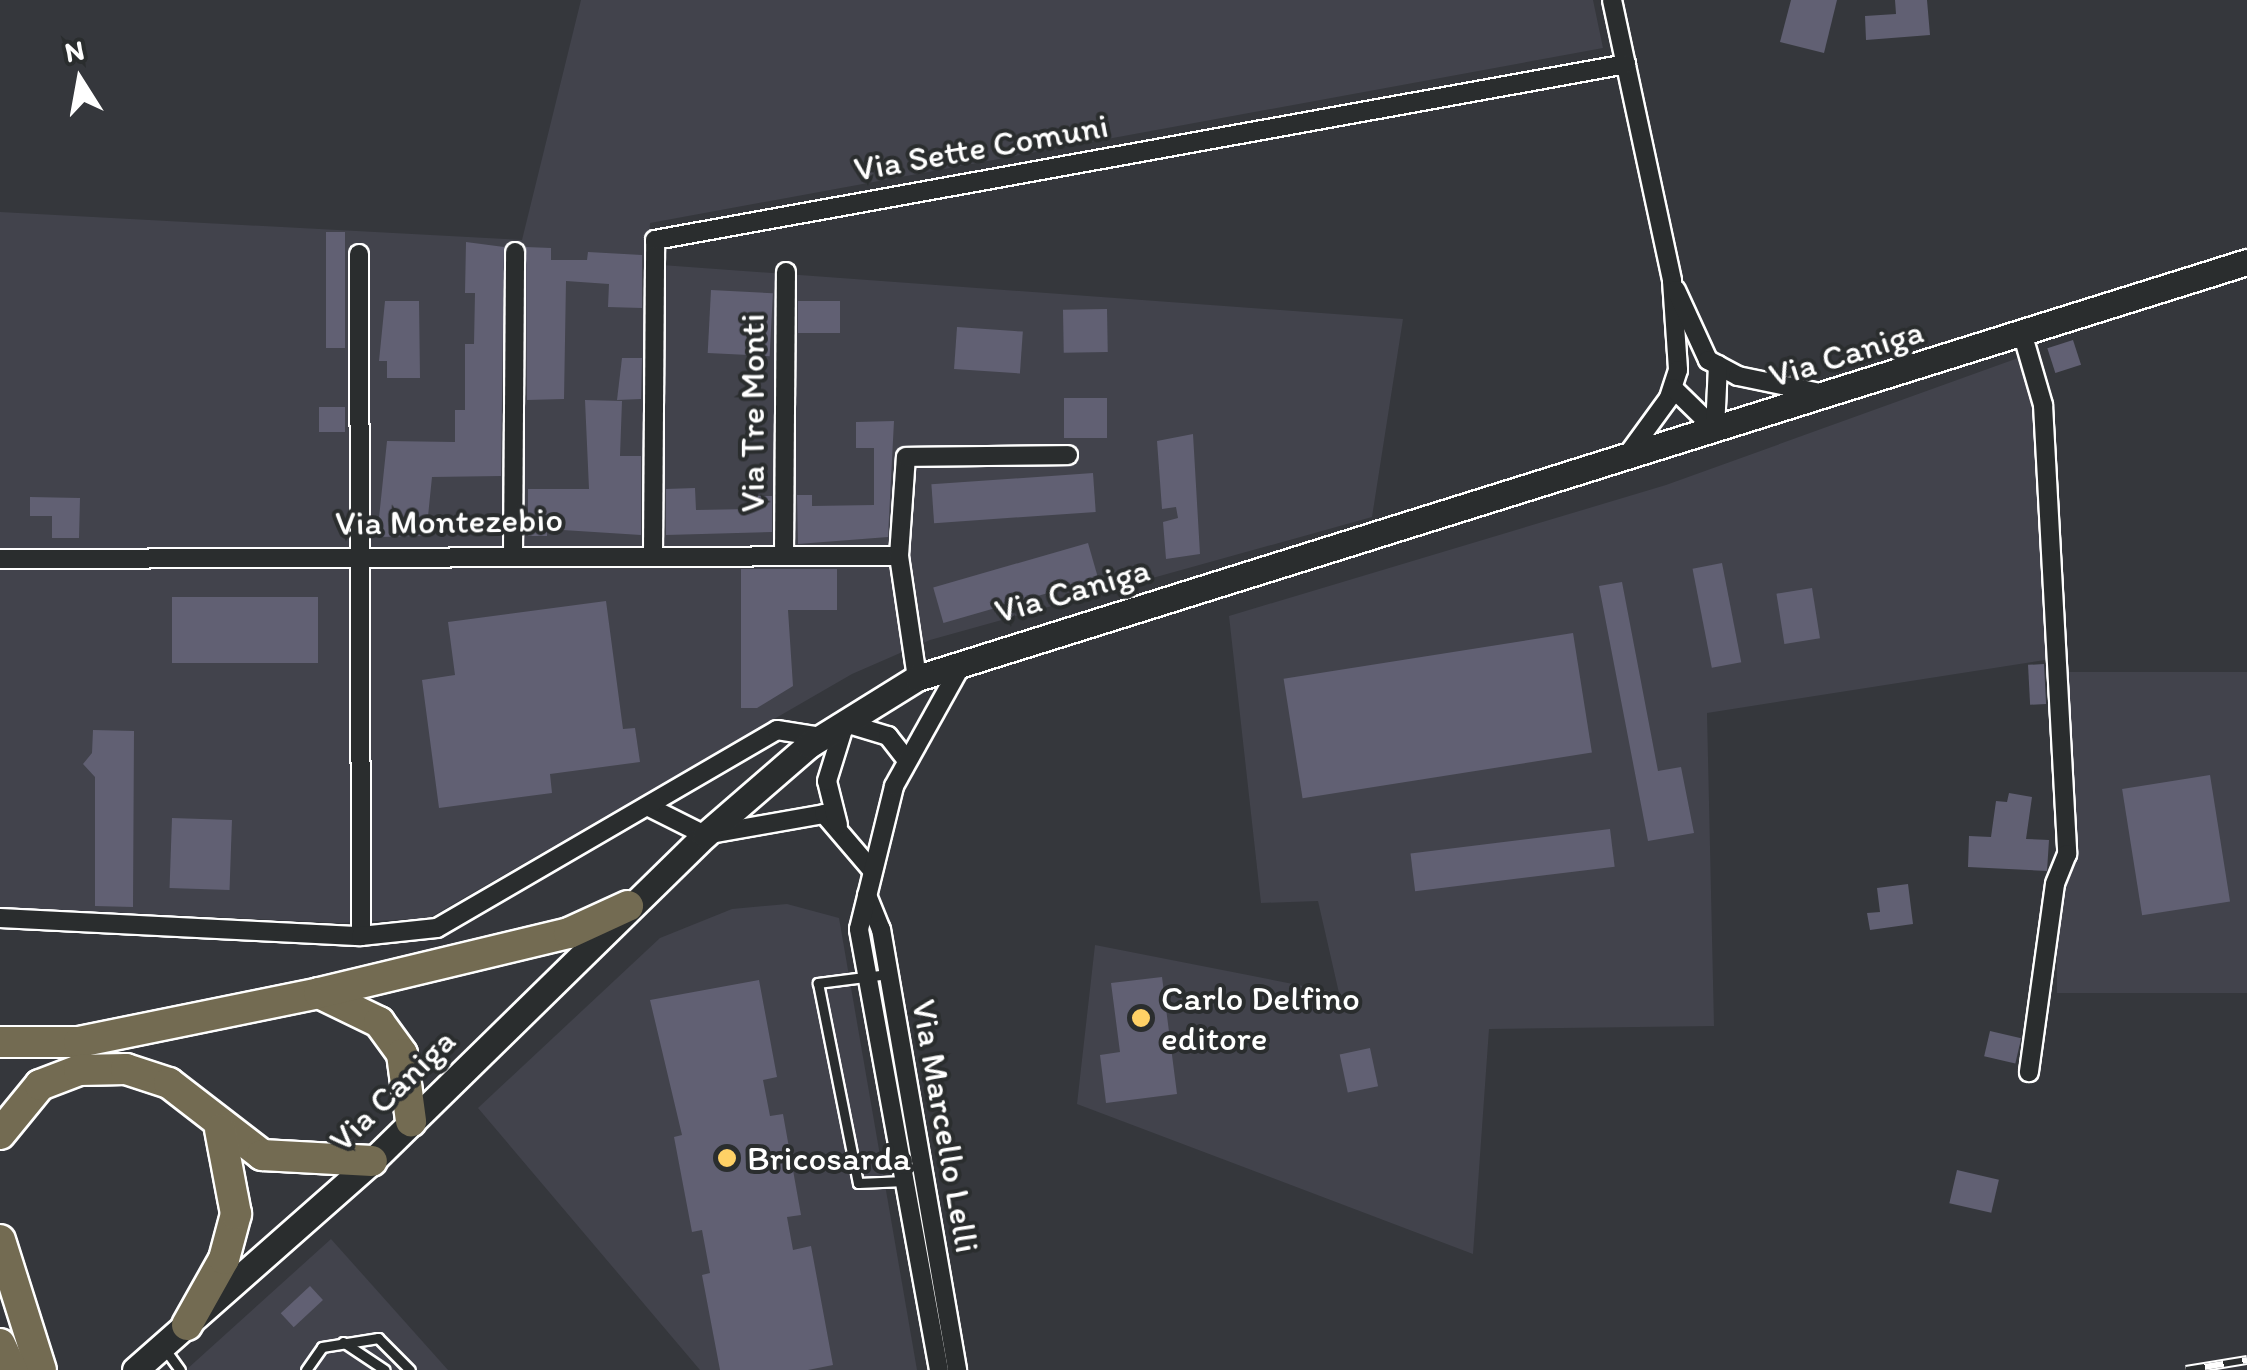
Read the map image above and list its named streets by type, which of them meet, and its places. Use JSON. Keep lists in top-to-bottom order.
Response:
{
  "streets": {
    "street": [
      "Via Sette Comuni",
      "Via Caniga",
      "Via Tre Monti",
      "Via Montezebio",
      "Via Marcello Lelli"
    ]
  },
  "crossings": [
    ["Via Sette Comuni", "Via Montezebio"],
    ["Via Caniga", "Via Marcello Lelli"],
    ["Via Tre Monti", "Via Montezebio"]
  ],
  "places": ["Carlo Delfino editore", "Bricosarda"],
  "north": "top"
}
